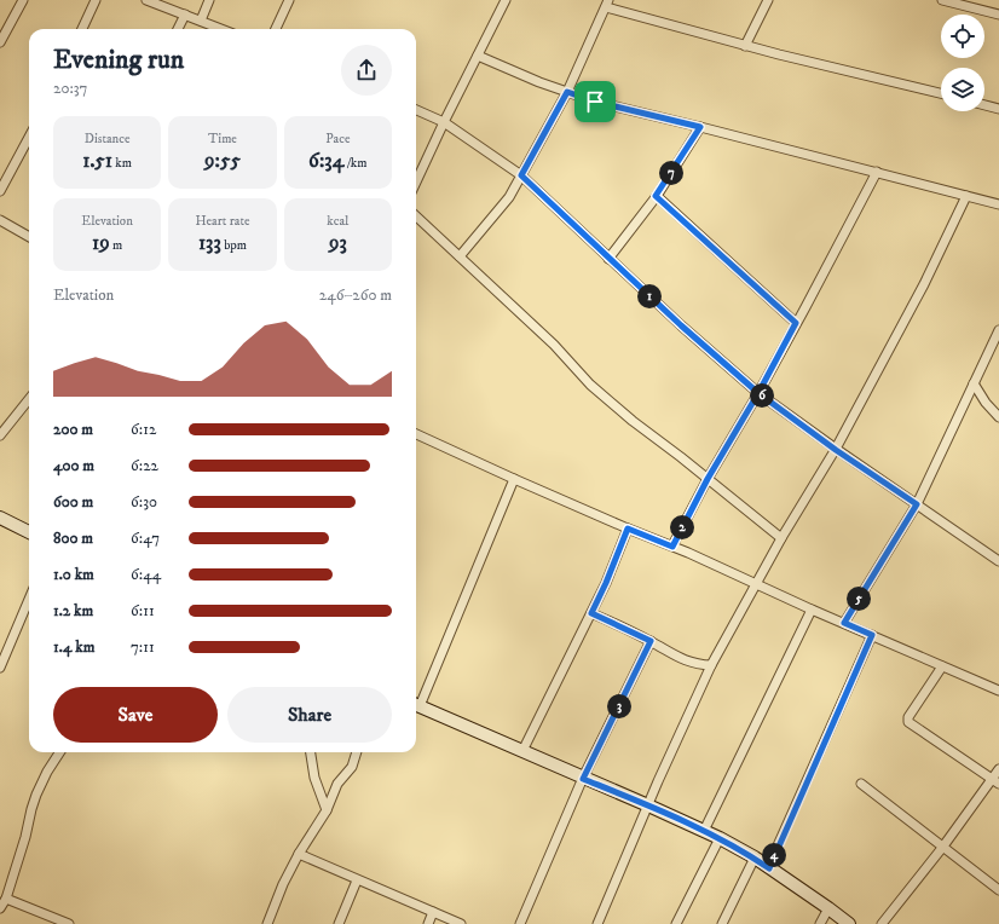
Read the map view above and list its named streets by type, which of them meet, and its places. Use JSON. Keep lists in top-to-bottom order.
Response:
{
  "page": {
    "heading": ["Evening run", "20:37"],
    "stats": [
      ["Distance", "1.51 km"],
      ["Time", "9:55"],
      ["Pace", "6:34 /km"],
      ["Elevation", "19 m"],
      ["Heart rate", "133 bpm"],
      ["kcal", "93"]
    ],
    "pins": [
      "7",
      "1",
      "6",
      "2",
      "5",
      "3",
      "4"
    ],
    "chart": ["Elevation", "246–260 m"],
    "list": [
      {
        "name": "200 m",
        "note": "6:12"
      },
      {
        "name": "400 m",
        "note": "6:22"
      },
      {
        "name": "600 m",
        "note": "6:30"
      },
      {
        "name": "800 m",
        "note": "6:47"
      },
      {
        "name": "1.0 km",
        "note": "6:44"
      },
      {
        "name": "1.2 km",
        "note": "6:11"
      },
      {
        "name": "1.4 km",
        "note": "7:11"
      }
    ],
    "buttons": ["Save", "Share"]
  }
}
